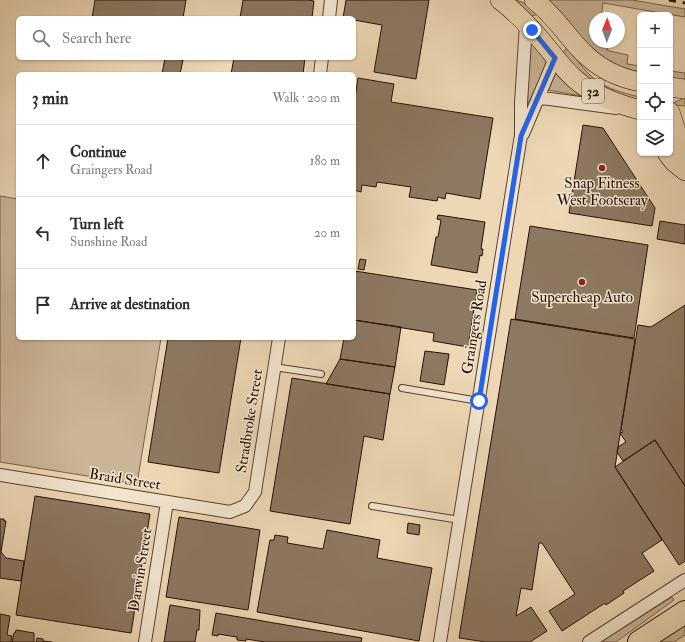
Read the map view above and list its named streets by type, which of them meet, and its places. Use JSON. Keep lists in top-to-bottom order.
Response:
{
  "streets": {
    "main road": ["32"],
    "street": [
      "Graingers Road",
      "Stradbroke Street",
      "Braid Street",
      "Darwin Street"
    ]
  },
  "crossings": [
    ["32", "Graingers Road"],
    ["Stradbroke Street", "Braid Street"],
    ["Braid Street", "Darwin Street"]
  ],
  "places": ["Snap Fitness West Footscray", "Supercheap Auto"],
  "north": "top",
  "page": {
    "map_buttons": ["+", "−"],
    "search": "Search here",
    "heading": ["3 min", "Walk · 200 m"],
    "list": [
      ["Continue", "Graingers Road", "180 m"],
      ["Turn left", "Sunshine Road", "20 m"],
      "Arrive at destination"
    ]
  }
}
